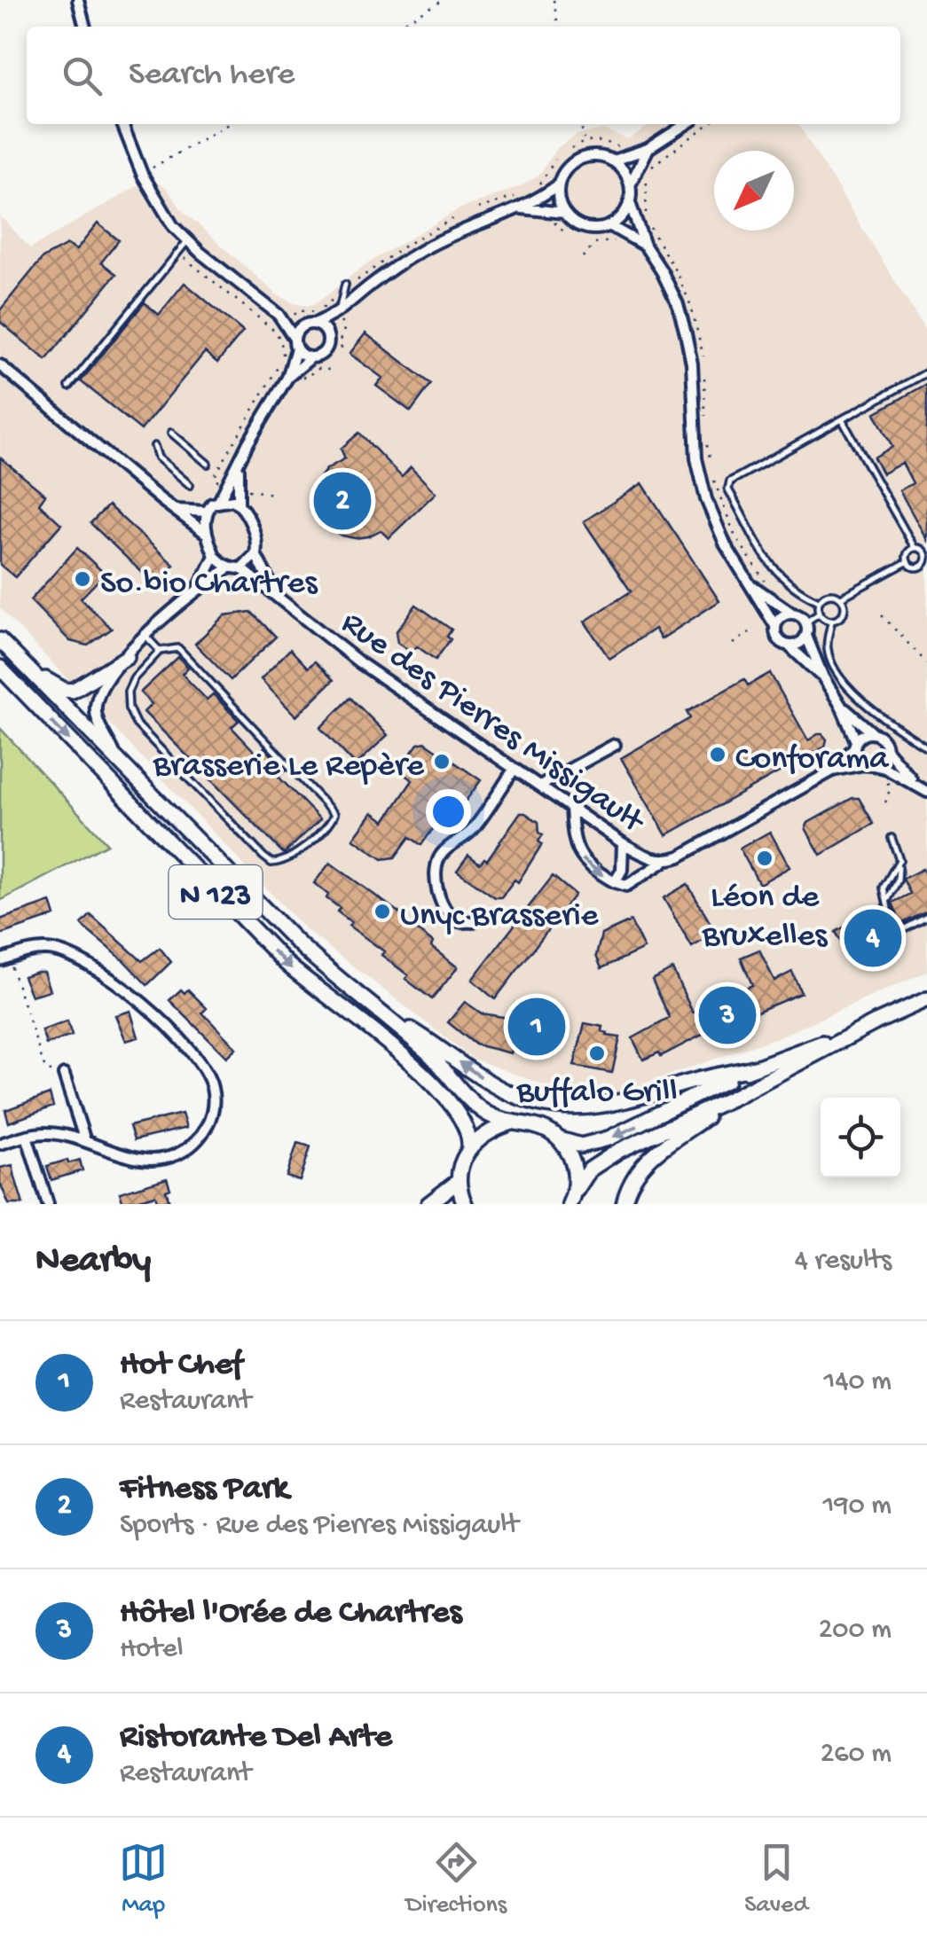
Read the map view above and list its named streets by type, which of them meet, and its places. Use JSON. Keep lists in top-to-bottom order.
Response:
{
  "streets": {
    "main road": ["N 123"],
    "street": ["Rue des Pierres Missigault"]
  },
  "places": [
    "So.bio Chartres",
    "Conforama",
    "Brasserie Le Repère",
    "Léon de Bruxelles",
    "Unyc Brasserie",
    "Buffalo Grill"
  ],
  "north": "bottom left",
  "page": {
    "search": "Search here",
    "pins": [
      "2",
      "4",
      "3",
      "1"
    ],
    "heading": ["Nearby", "4 results"],
    "list": [
      {
        "mark": "1",
        "name": "Hot Chef",
        "note": "Restaurant",
        "value": "140 m"
      },
      {
        "mark": "2",
        "name": "Fitness Park",
        "note": "Sports · Rue des Pierres Missigault",
        "value": "190 m"
      },
      {
        "mark": "3",
        "name": "Hôtel l'Orée de Chartres",
        "note": "Hotel",
        "value": "200 m"
      },
      {
        "mark": "4",
        "name": "Ristorante Del Arte",
        "note": "Restaurant",
        "value": "260 m"
      }
    ],
    "nav": ["Map", "Directions", "Saved"]
  }
}
